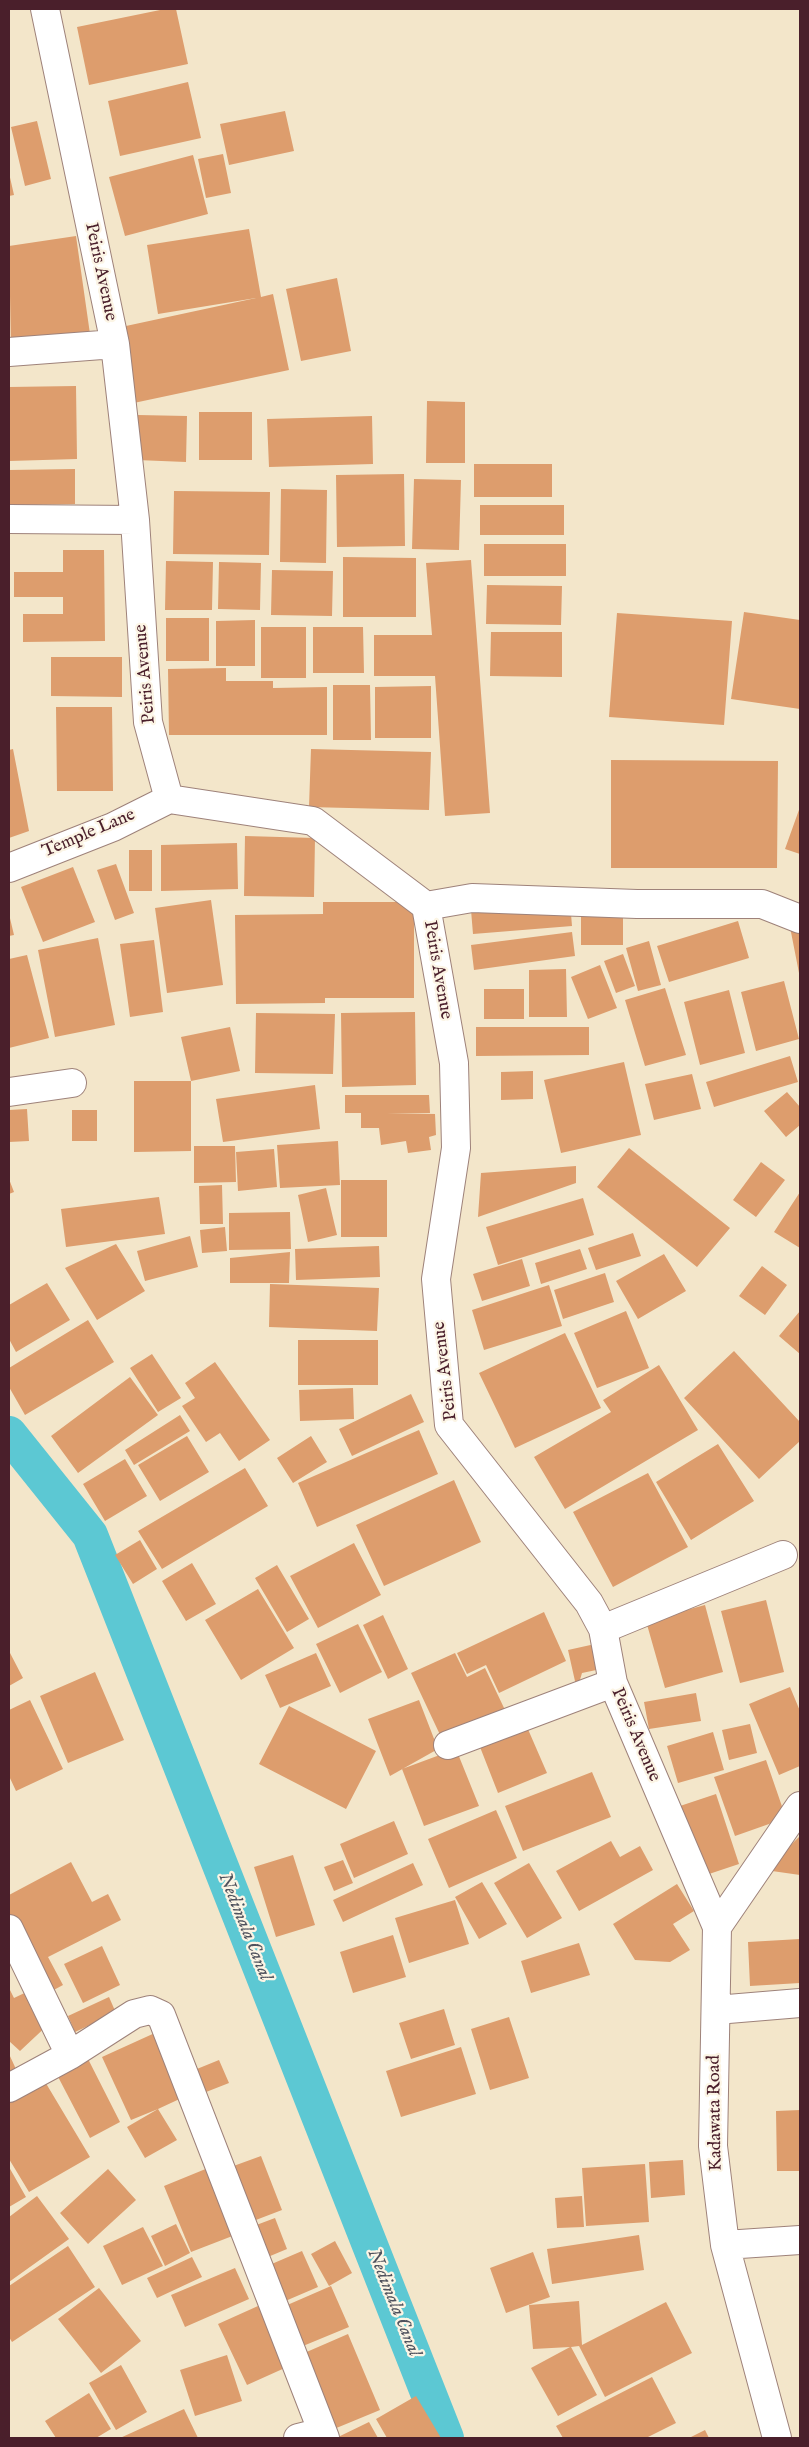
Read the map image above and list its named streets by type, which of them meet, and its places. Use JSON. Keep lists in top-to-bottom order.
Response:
{
  "streets": {
    "street": ["Peiris Avenue", "Temple Lane", "Kadawata Road"]
  },
  "crossings": [
    ["Peiris Avenue", "Temple Lane"],
    ["Peiris Avenue", "Kadawata Road"]
  ],
  "water": ["Nedimala Canal"]
}
